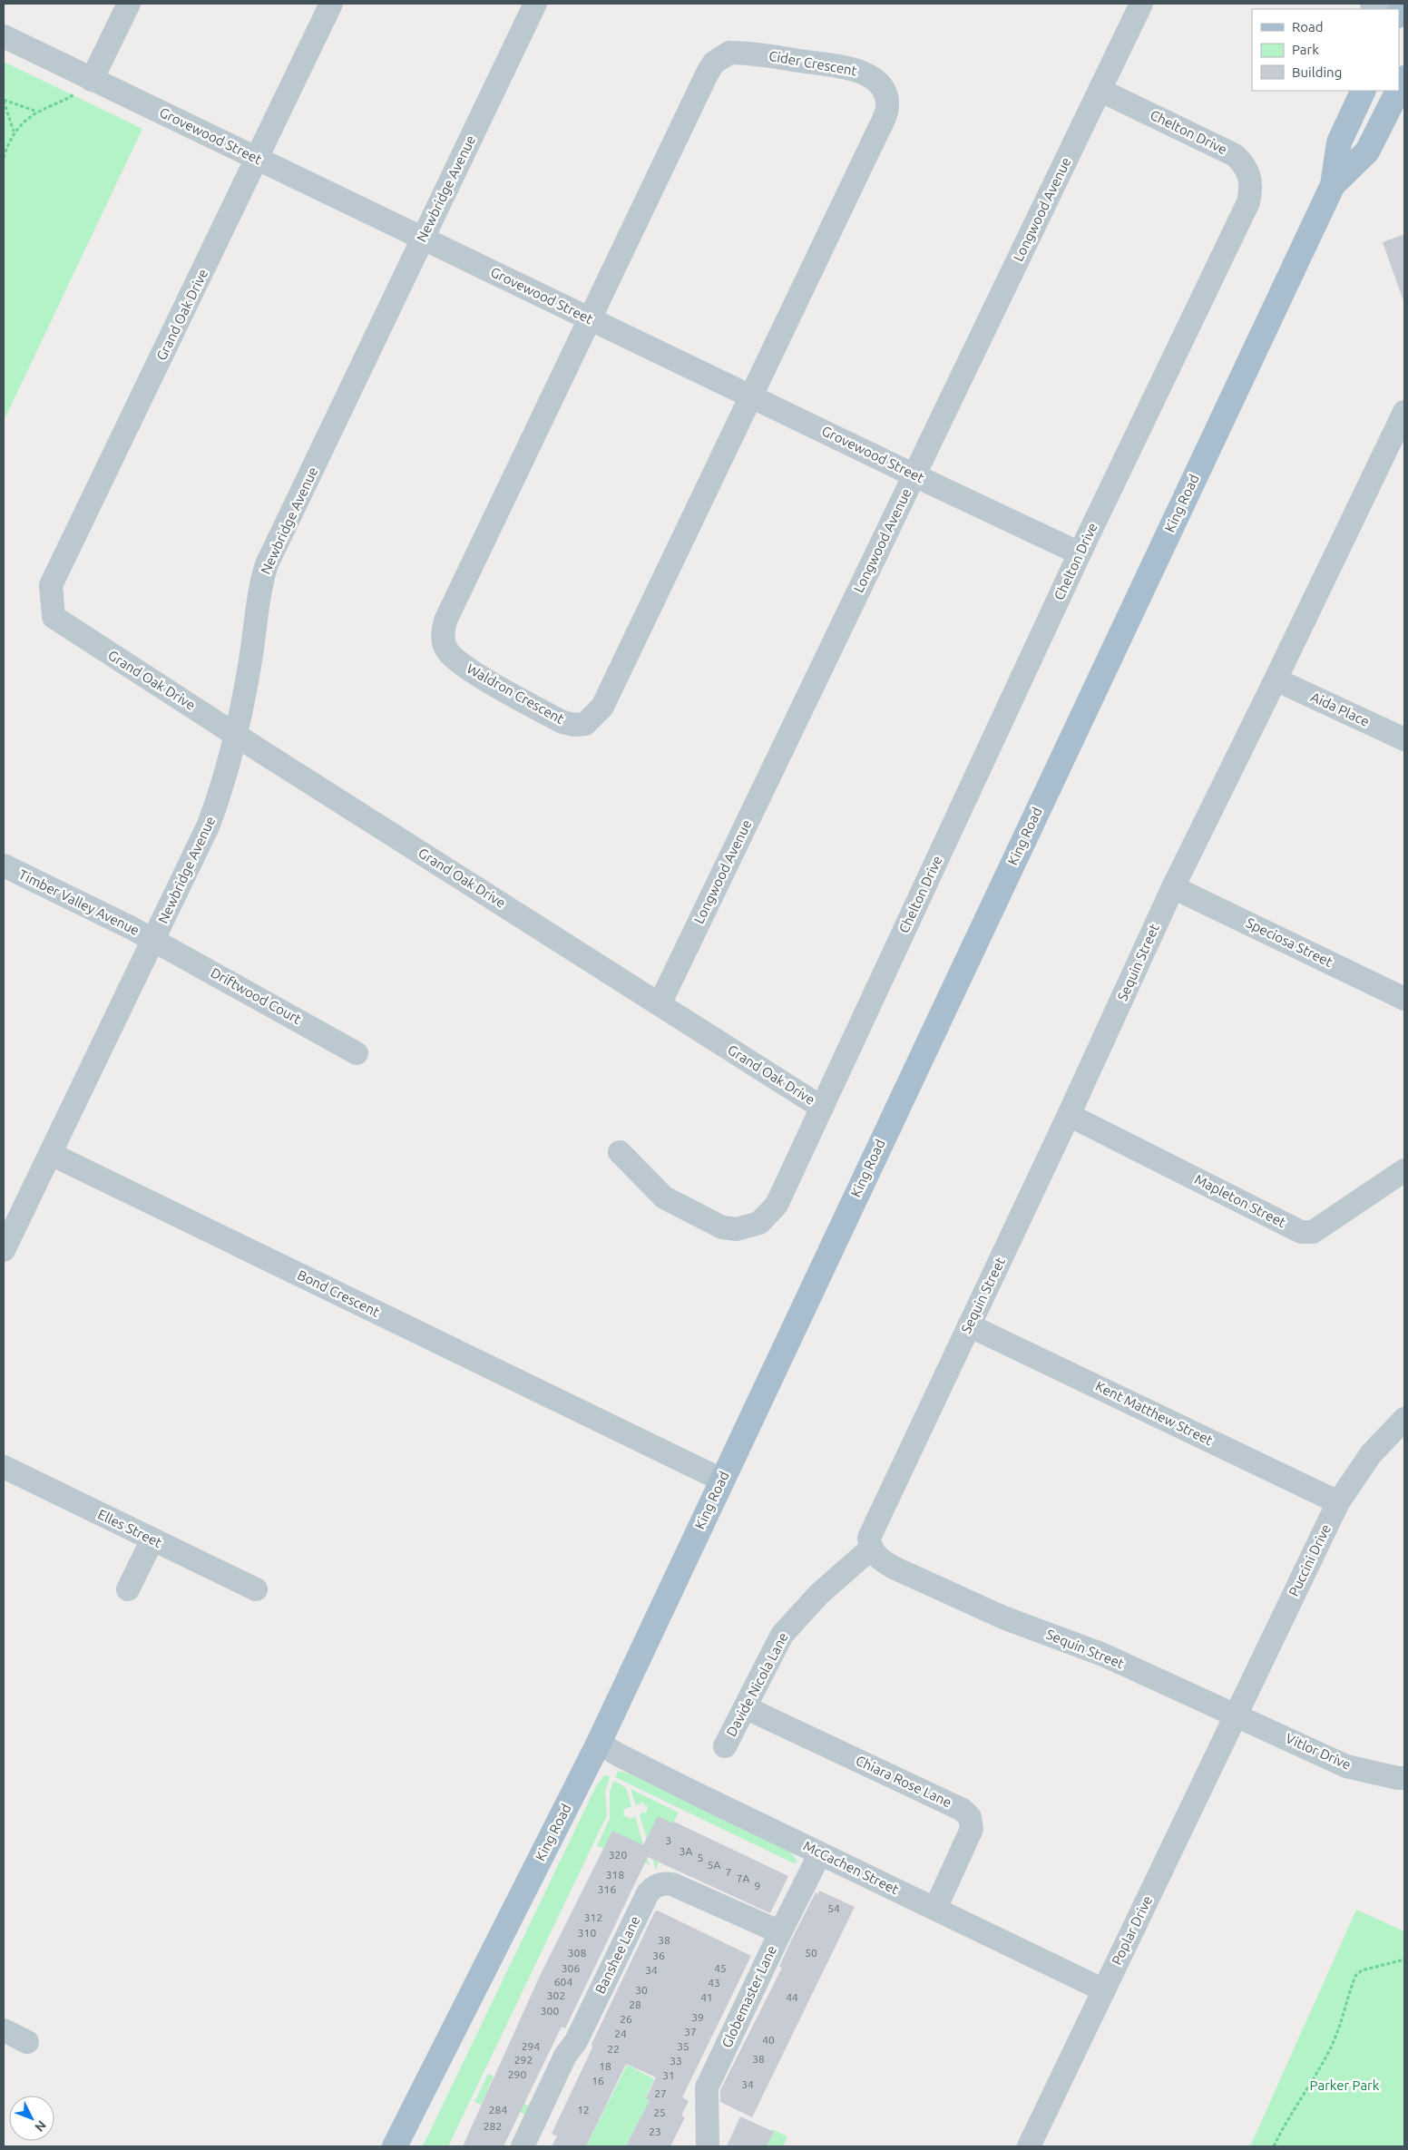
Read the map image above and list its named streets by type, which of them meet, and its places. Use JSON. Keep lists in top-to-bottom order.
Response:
{
  "streets": {
    "main road": ["King Road"],
    "street": [
      "Cider Crescent",
      "Chelton Drive",
      "Grovewood Street",
      "Newbridge Avenue",
      "Longwood Avenue",
      "Grand Oak Drive",
      "Waldron Crescent",
      "Aida Place",
      "Timber Valley Avenue",
      "Speciosa Street",
      "Sequin Street",
      "Driftwood Court",
      "Mapleton Street",
      "Bond Crescent",
      "Kent Matthew Street",
      "Elles Street",
      "Puccini Drive",
      "Davide Nicola Lane",
      "Vitlor Drive",
      "Chiara Rose Lane",
      "McCachen Street",
      "Poplar Drive",
      "Banshee Lane",
      "Globemaster Lane"
    ]
  },
  "crossings": [
    ["Cider Crescent", "Grovewood Street"],
    ["Cider Crescent", "Waldron Crescent"],
    ["Chelton Drive", "Grovewood Street"],
    ["Chelton Drive", "Longwood Avenue"],
    ["Chelton Drive", "Grand Oak Drive"],
    ["Grovewood Street", "Newbridge Avenue"],
    ["Grovewood Street", "Longwood Avenue"],
    ["Grovewood Street", "Grand Oak Drive"],
    ["Grovewood Street", "Waldron Crescent"],
    ["Newbridge Avenue", "Grand Oak Drive"],
    ["Newbridge Avenue", "Timber Valley Avenue"],
    ["Newbridge Avenue", "Driftwood Court"],
    ["Newbridge Avenue", "Bond Crescent"],
    ["Longwood Avenue", "Grand Oak Drive"],
    ["King Road", "Bond Crescent"],
    ["King Road", "McCachen Street"],
    ["Aida Place", "Sequin Street"],
    ["Timber Valley Avenue", "Driftwood Court"],
    ["Speciosa Street", "Sequin Street"],
    ["Sequin Street", "Mapleton Street"],
    ["Sequin Street", "Kent Matthew Street"],
    ["Sequin Street", "Puccini Drive"],
    ["Sequin Street", "Davide Nicola Lane"],
    ["Sequin Street", "Vitlor Drive"],
    ["Sequin Street", "Poplar Drive"],
    ["Kent Matthew Street", "Puccini Drive"],
    ["Puccini Drive", "Vitlor Drive"],
    ["Puccini Drive", "Poplar Drive"],
    ["Davide Nicola Lane", "Chiara Rose Lane"],
    ["Vitlor Drive", "Poplar Drive"],
    ["Chiara Rose Lane", "McCachen Street"],
    ["McCachen Street", "Poplar Drive"],
    ["McCachen Street", "Globemaster Lane"],
    ["Banshee Lane", "Globemaster Lane"]
  ],
  "parks": ["Parker Park"],
  "house_numbers": [
    "3",
    "3A",
    "320",
    "5",
    "5A",
    "7",
    "318",
    "7A",
    "9",
    "316",
    "54",
    "312",
    "310",
    "38",
    "308",
    "50",
    "36",
    "306",
    "45",
    "34",
    "604",
    "43",
    "30",
    "302",
    "41",
    "44",
    "28",
    "300",
    "39",
    "26",
    "37",
    "24",
    "40",
    "294",
    "35",
    "22",
    "38",
    "292",
    "33",
    "18",
    "290",
    "31",
    "16",
    "34",
    "27",
    "284",
    "12",
    "25",
    "282",
    "23"
  ],
  "legend": ["Road", "Park", "Building"],
  "north": "bottom right"
}
